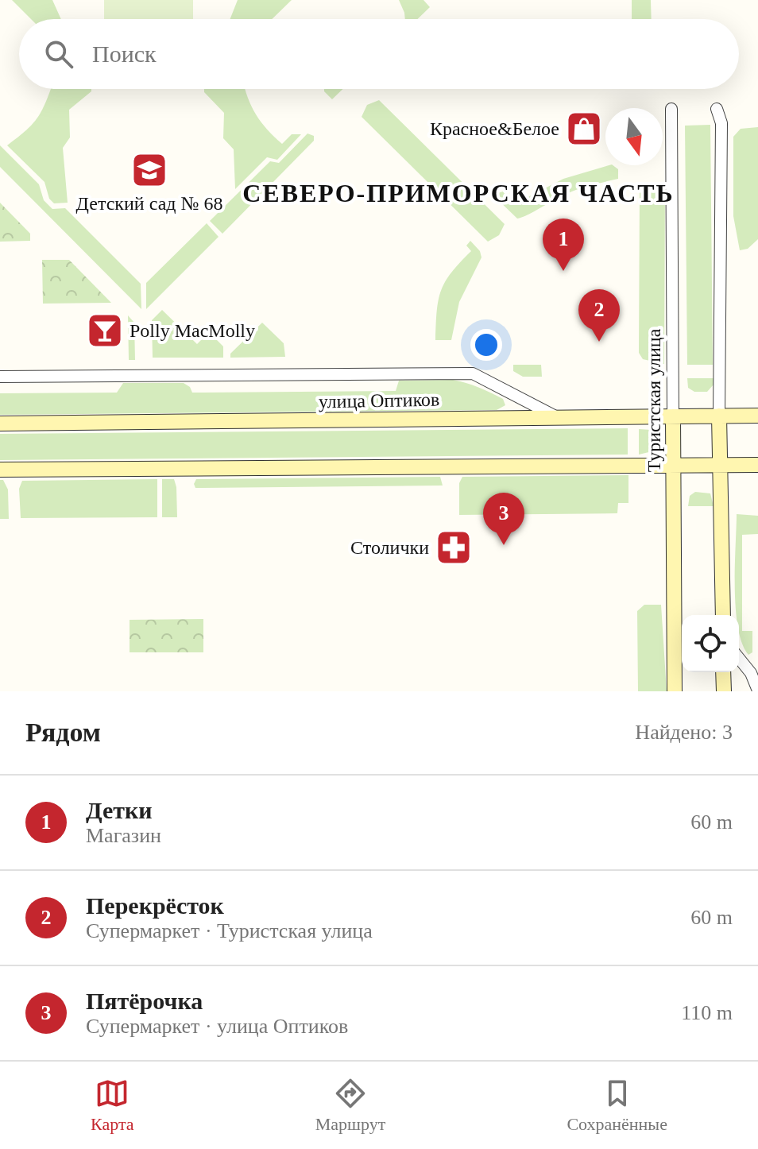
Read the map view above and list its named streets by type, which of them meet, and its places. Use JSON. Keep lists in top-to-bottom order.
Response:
{
  "streets": {
    "street": ["улица Оптиков", "Туристская улица"]
  },
  "crossings": [
    ["улица Оптиков", "Туристская улица"]
  ],
  "districts": ["СЕВЕРО-ПРИМОРСКАЯ ЧАСТЬ"],
  "places": {
    "shop": ["Красное&Белое"],
    "school or university": ["Детский сад № 68"],
    "bar": ["Polly MacMolly"],
    "pharmacy": ["Столички"]
  },
  "north": "bottom",
  "page": {
    "search": "Поиск",
    "pins": ["1", "2", "3"],
    "heading": ["Рядом", "Найдено: 3"],
    "list": [
      {
        "mark": "1",
        "name": "Детки",
        "note": "Магазин",
        "value": "60 m"
      },
      {
        "mark": "2",
        "name": "Перекрёсток",
        "note": "Супермаркет · Туристская улица",
        "value": "60 m"
      },
      {
        "mark": "3",
        "name": "Пятёрочка",
        "note": "Супермаркет · улица Оптиков",
        "value": "110 m"
      }
    ],
    "nav": ["Карта", "Маршрут", "Сохранённые"]
  }
}
